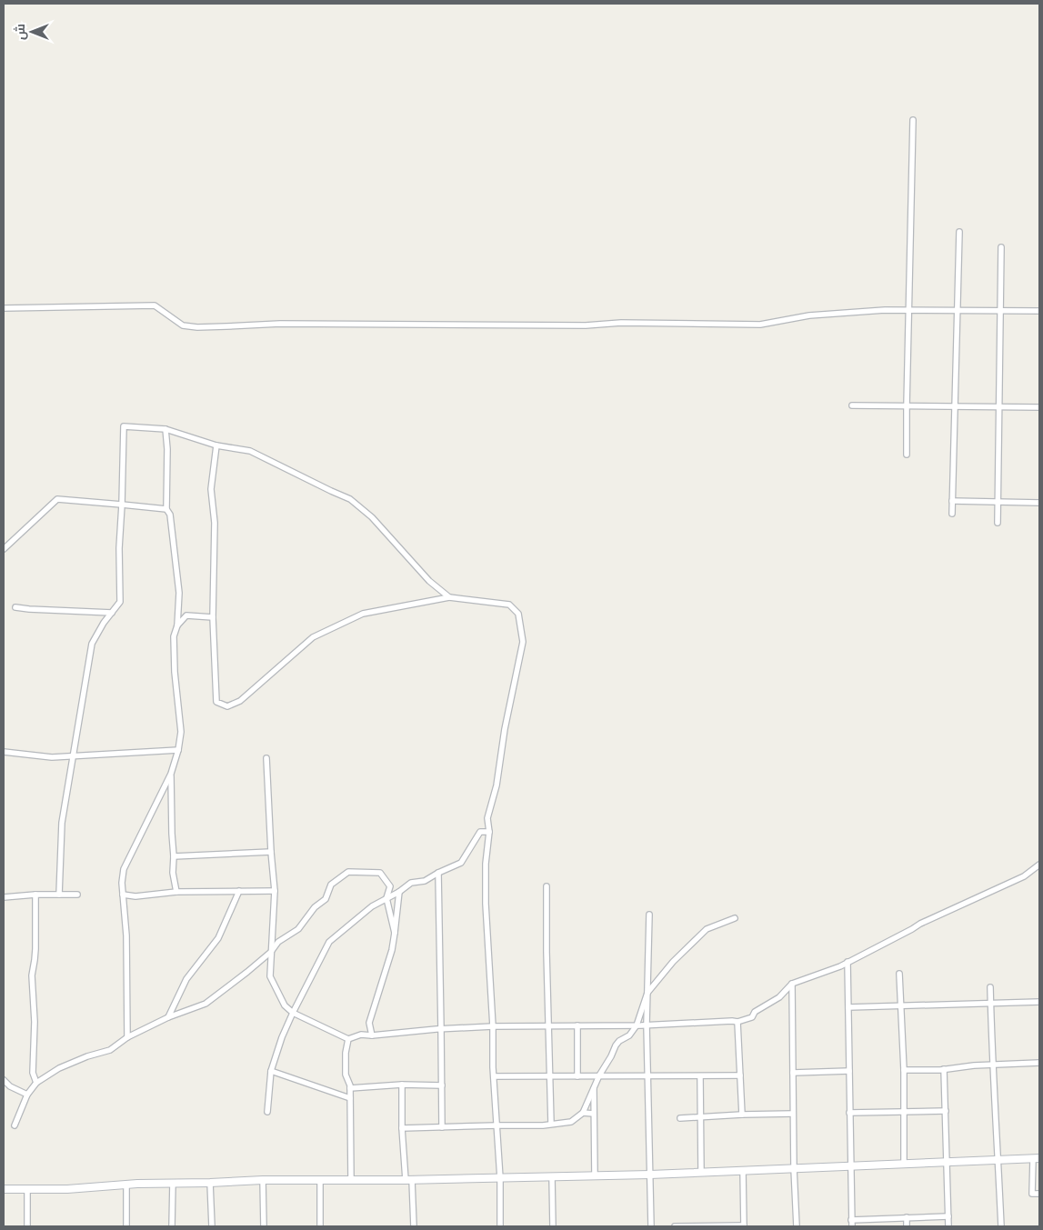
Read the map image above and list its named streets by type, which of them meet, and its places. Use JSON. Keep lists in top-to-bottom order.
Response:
{
  "north": "left"
}
